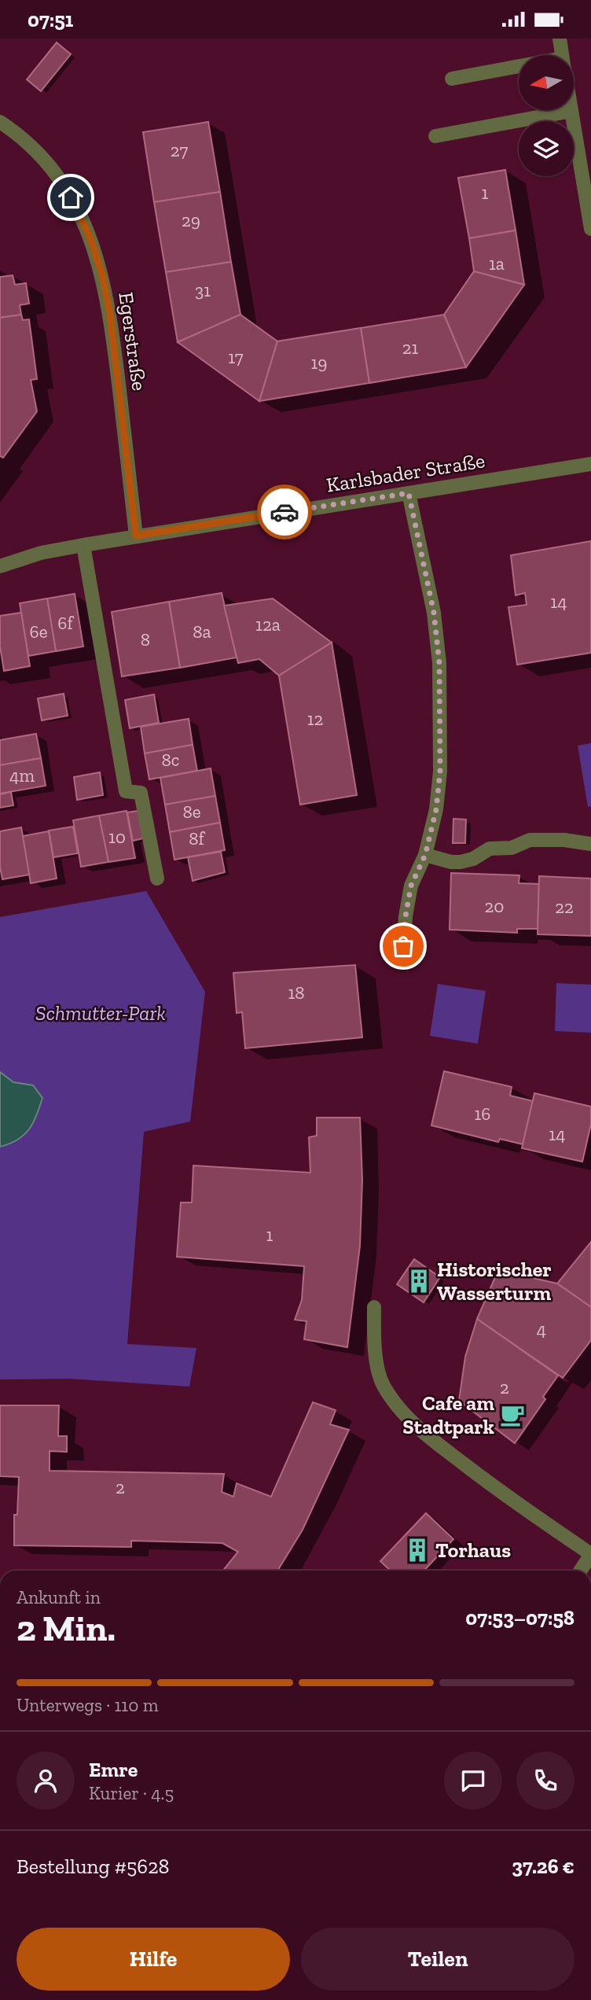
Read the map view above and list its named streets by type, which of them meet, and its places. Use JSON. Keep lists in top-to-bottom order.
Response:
{
  "streets": {
    "street": ["Egerstraße", "Karlsbader Straße"]
  },
  "crossings": [
    ["Egerstraße", "Karlsbader Straße"]
  ],
  "parks": ["Schmutter-Park"],
  "places": {
    "building": ["Historischer Wasserturm", "Torhaus"],
    "cafe": ["Cafe am Stadtpark"]
  },
  "house_numbers": [
    "27",
    "1",
    "29",
    "1a",
    "31",
    "21",
    "17",
    "19",
    "14",
    "6f",
    "12a",
    "6e",
    "8a",
    "8",
    "12",
    "8c",
    "4m",
    "8e",
    "10",
    "8f",
    "20",
    "22",
    "18",
    "16",
    "14",
    "1",
    "4",
    "2",
    "2"
  ],
  "north": "left",
  "page": {
    "status": "07:51",
    "heading": ["2 Min.", "Ankunft in", "07:53–07:58"],
    "panel": [
      "Emre",
      "Kurier · 4.5",
      "Bestellung #5628",
      "37.26 €"
    ],
    "bar": "Unterwegs · 110 m",
    "buttons": ["Hilfe", "Teilen"]
  }
}
